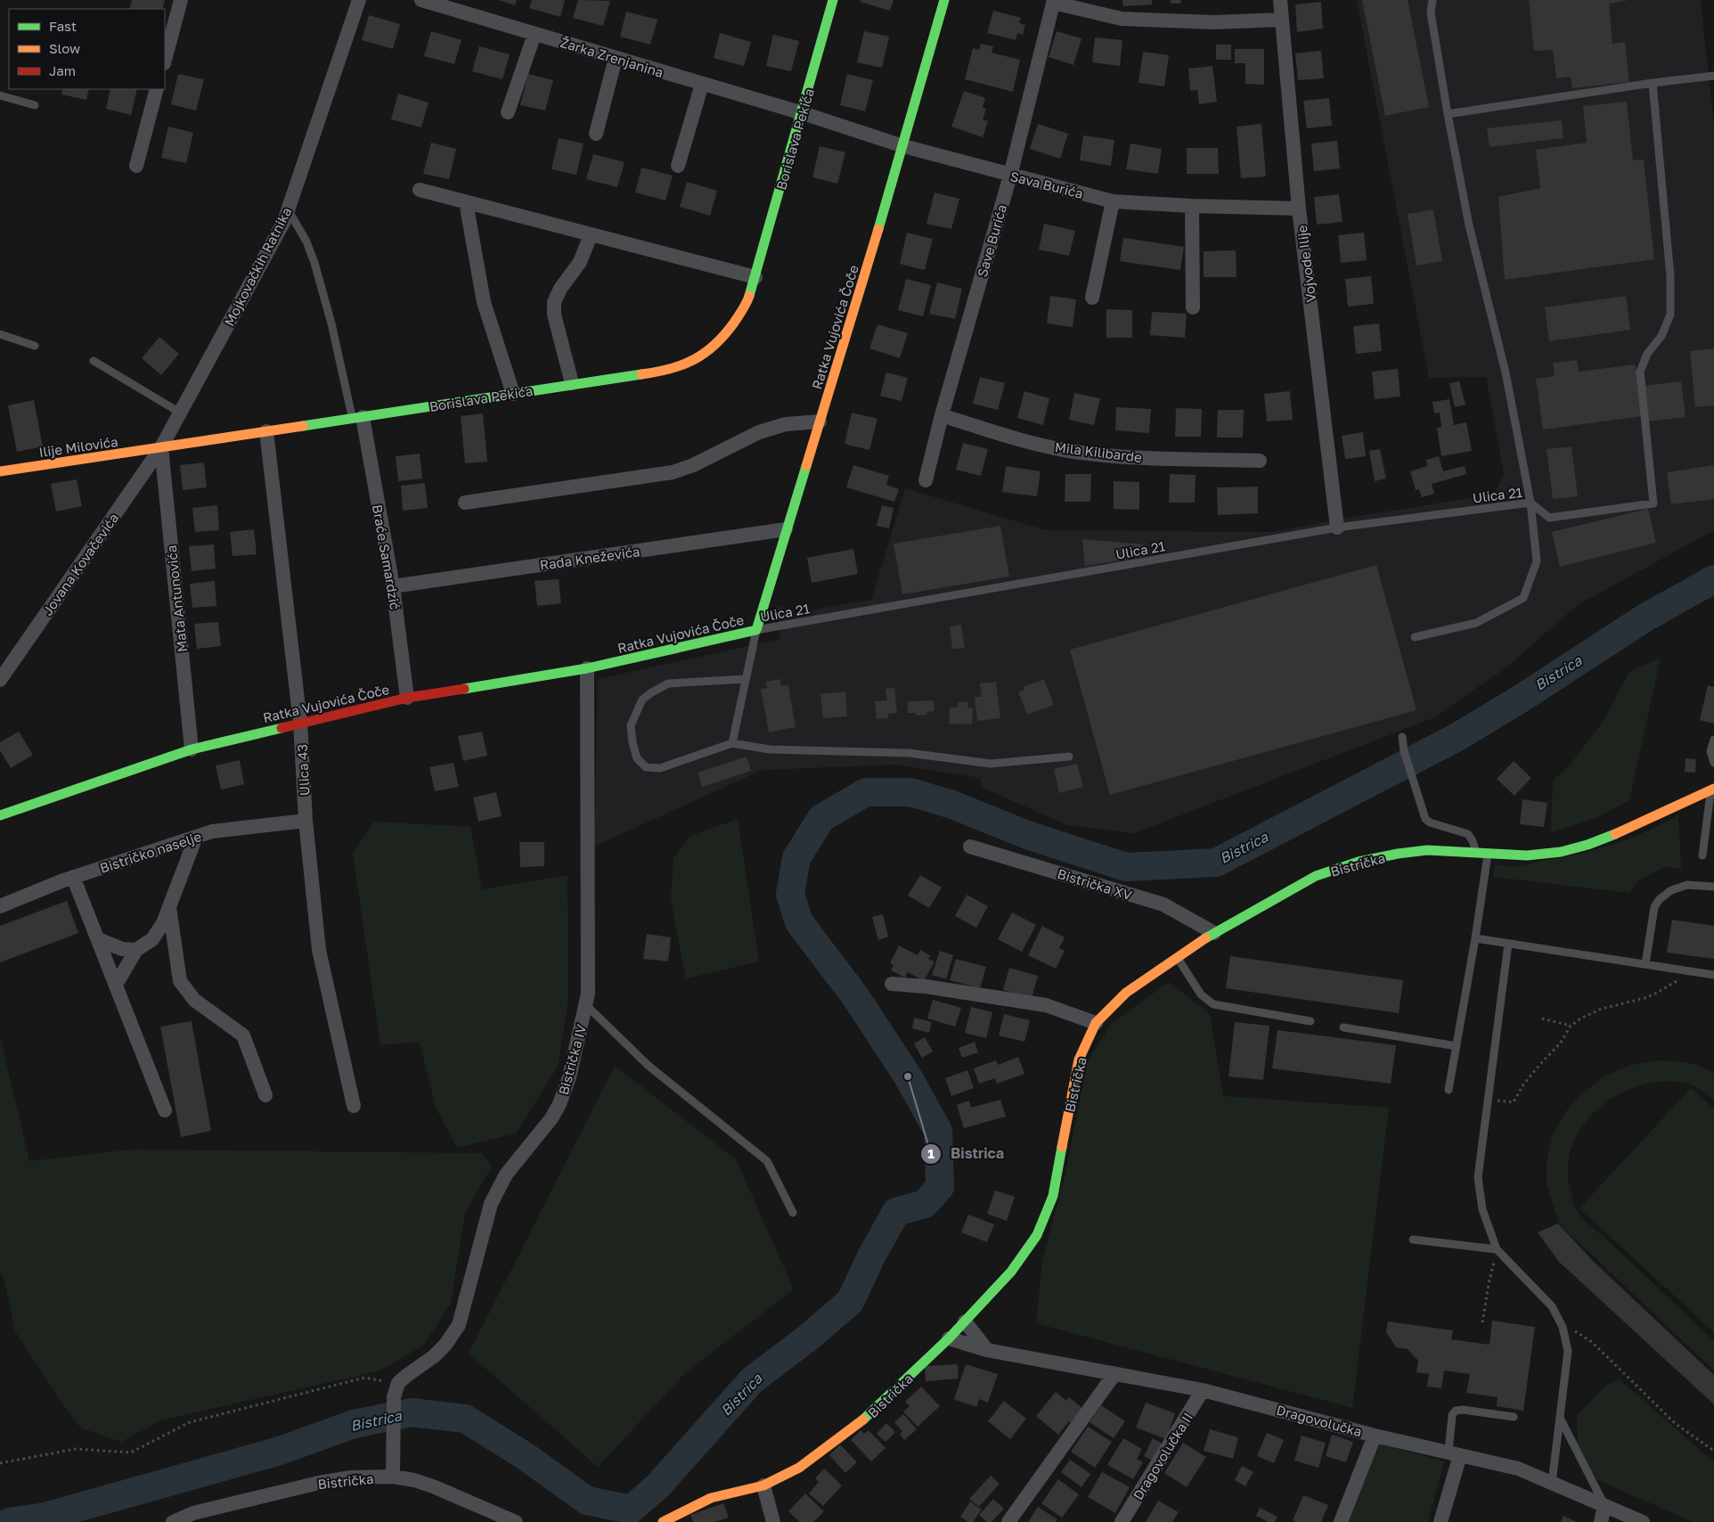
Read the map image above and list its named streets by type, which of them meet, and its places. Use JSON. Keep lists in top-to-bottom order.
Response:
{
  "streets": {
    "street": [
      "Žarka Zrenjanina",
      "Borislava Pekića",
      "Sava Burića",
      "Save Burića",
      "Vojvode Ilije",
      "Mojkovačkih Ratnika",
      "Ratka Vujovića Čoče",
      "Ilije Milovića",
      "Mila Kilibarde",
      "Braće Samardzić",
      "Rada Kneževića",
      "Jovana Kovačevića",
      "Mata Antunovića",
      "Ulica 43",
      "Bistričko naselje",
      "Bistrička",
      "Bistrička XV",
      "Bistrička IV",
      "Dragovolučka",
      "Dragovolučka II"
    ],
    "lane": ["Ulica 21"]
  },
  "crossings": [
    ["Žarka Zrenjanina", "Borislava Pekića"],
    ["Žarka Zrenjanina", "Sava Burića"],
    ["Borislava Pekića", "Sava Burića"],
    ["Borislava Pekića", "Mojkovačkih Ratnika"],
    ["Borislava Pekića", "Ilije Milovića"],
    ["Borislava Pekića", "Braće Samardzić"],
    ["Borislava Pekića", "Jovana Kovačevića"],
    ["Borislava Pekića", "Mata Antunovića"],
    ["Borislava Pekića", "Ulica 43"],
    ["Sava Burića", "Save Burića"],
    ["Sava Burića", "Vojvode Ilije"],
    ["Sava Burića", "Ratka Vujovića Čoče"],
    ["Save Burića", "Mila Kilibarde"],
    ["Vojvode Ilije", "Ulica 21"],
    ["Mojkovačkih Ratnika", "Ilije Milovića"],
    ["Mojkovačkih Ratnika", "Jovana Kovačevića"],
    ["Mojkovačkih Ratnika", "Mata Antunovića"],
    ["Ratka Vujovića Čoče", "Ulica 21"],
    ["Ratka Vujovića Čoče", "Braće Samardzić"],
    ["Ratka Vujovića Čoče", "Rada Kneževića"],
    ["Ratka Vujovića Čoče", "Mata Antunovića"],
    ["Ratka Vujovića Čoče", "Ulica 43"],
    ["Ratka Vujovića Čoče", "Bistrička IV"],
    ["Ilije Milovića", "Jovana Kovačevića"],
    ["Ilije Milovića", "Mata Antunovića"],
    ["Braće Samardzić", "Rada Kneževića"],
    ["Jovana Kovačevića", "Mata Antunovića"],
    ["Ulica 43", "Bistričko naselje"],
    ["Bistrička", "Bistrička XV"],
    ["Bistrička", "Bistrička IV"],
    ["Bistrička", "Dragovolučka"],
    ["Dragovolučka", "Dragovolučka II"]
  ],
  "water": ["Bistrica"],
  "places": ["Bistrica"],
  "legend": ["Fast", "Slow", "Jam"]
}
